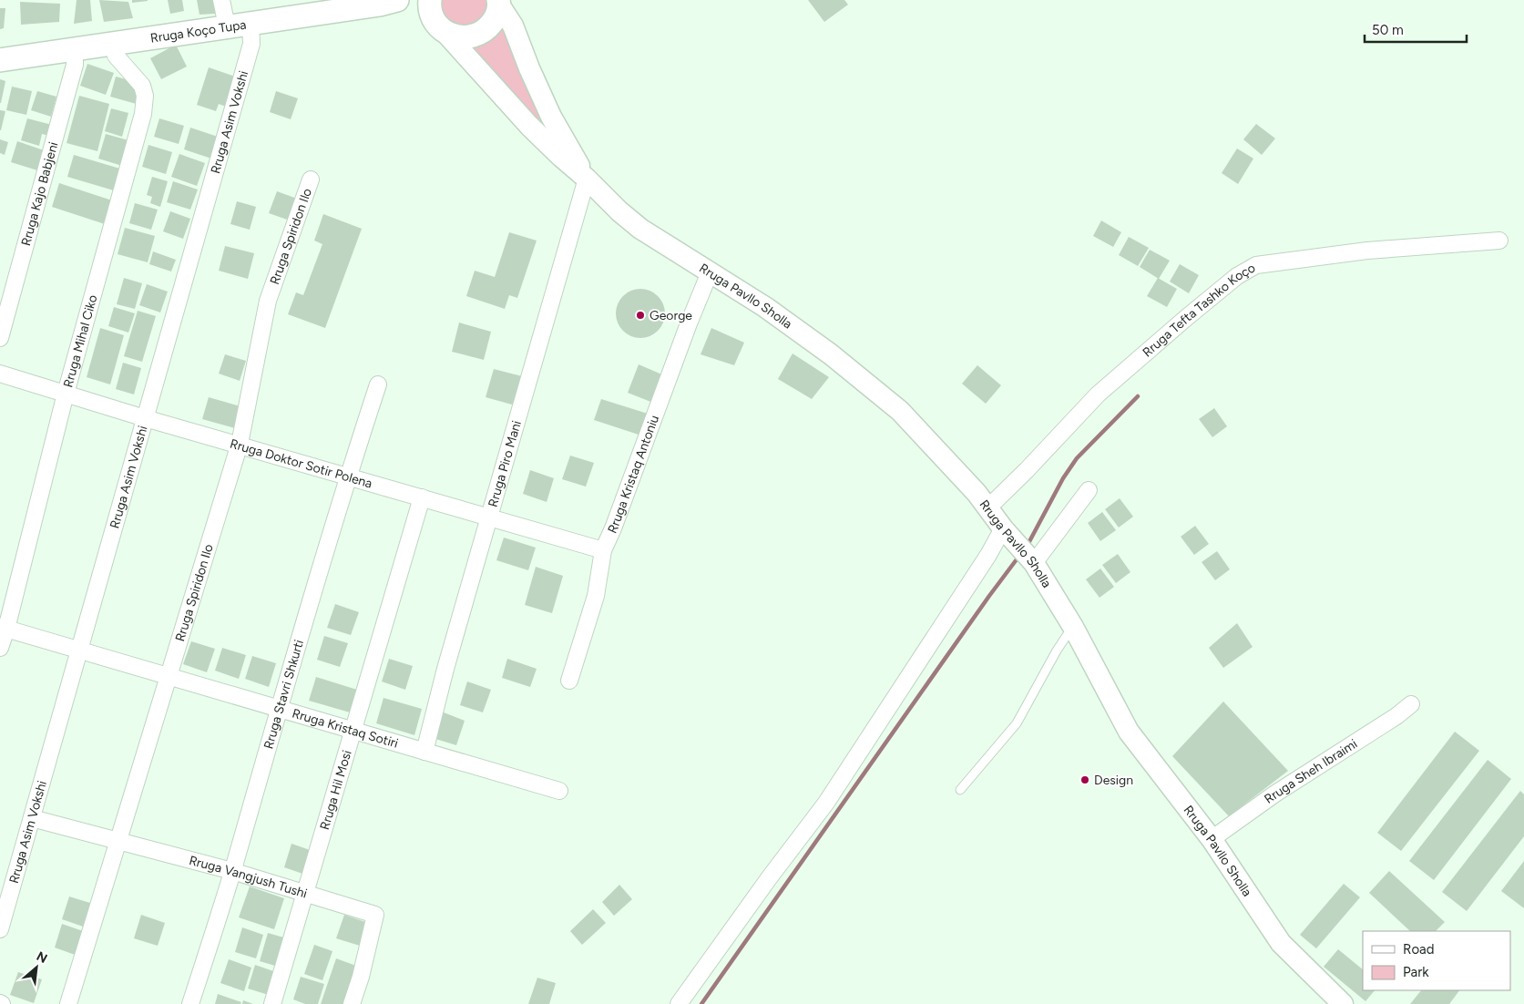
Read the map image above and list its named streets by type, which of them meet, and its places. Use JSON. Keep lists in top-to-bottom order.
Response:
{
  "streets": {
    "main road": ["Rruga Koço Tupa"],
    "street": [
      "Rruga Asim Vokshi",
      "Rruga Kajo Babjeni",
      "Rruga Spiridon Ilo",
      "Rruga Pavllo Sholla",
      "Rruga Tefta Tashko Koço",
      "Rruga Mihal Ciko",
      "Rruga Doktor Sotir Polena",
      "Rruga Piro Mani",
      "Rruga Kristaq Antoniu",
      "Rruga Stavri Shkurti",
      "Rruga Kristaq Sotiri",
      "Rruga Sheh Ibraimi",
      "Rruga Hil Mosi",
      "Rruga Vangjush Tushi"
    ]
  },
  "crossings": [
    ["Rruga Koço Tupa", "Rruga Asim Vokshi"],
    ["Rruga Koço Tupa", "Rruga Kajo Babjeni"],
    ["Rruga Koço Tupa", "Rruga Pavllo Sholla"],
    ["Rruga Koço Tupa", "Rruga Mihal Ciko"],
    ["Rruga Asim Vokshi", "Rruga Doktor Sotir Polena"],
    ["Rruga Asim Vokshi", "Rruga Kristaq Sotiri"],
    ["Rruga Asim Vokshi", "Rruga Vangjush Tushi"],
    ["Rruga Spiridon Ilo", "Rruga Doktor Sotir Polena"],
    ["Rruga Spiridon Ilo", "Rruga Kristaq Sotiri"],
    ["Rruga Spiridon Ilo", "Rruga Vangjush Tushi"],
    ["Rruga Pavllo Sholla", "Rruga Tefta Tashko Koço"],
    ["Rruga Pavllo Sholla", "Rruga Piro Mani"],
    ["Rruga Pavllo Sholla", "Rruga Kristaq Antoniu"],
    ["Rruga Pavllo Sholla", "Rruga Sheh Ibraimi"],
    ["Rruga Mihal Ciko", "Rruga Doktor Sotir Polena"],
    ["Rruga Mihal Ciko", "Rruga Kristaq Sotiri"],
    ["Rruga Doktor Sotir Polena", "Rruga Piro Mani"],
    ["Rruga Doktor Sotir Polena", "Rruga Kristaq Antoniu"],
    ["Rruga Doktor Sotir Polena", "Rruga Stavri Shkurti"],
    ["Rruga Doktor Sotir Polena", "Rruga Hil Mosi"],
    ["Rruga Piro Mani", "Rruga Kristaq Sotiri"],
    ["Rruga Stavri Shkurti", "Rruga Kristaq Sotiri"],
    ["Rruga Stavri Shkurti", "Rruga Vangjush Tushi"],
    ["Rruga Kristaq Sotiri", "Rruga Hil Mosi"],
    ["Rruga Hil Mosi", "Rruga Vangjush Tushi"]
  ],
  "places": ["George", "Design"],
  "legend": ["Road", "Park"],
  "scale_bar": "50 m",
  "north": "top right"
}
